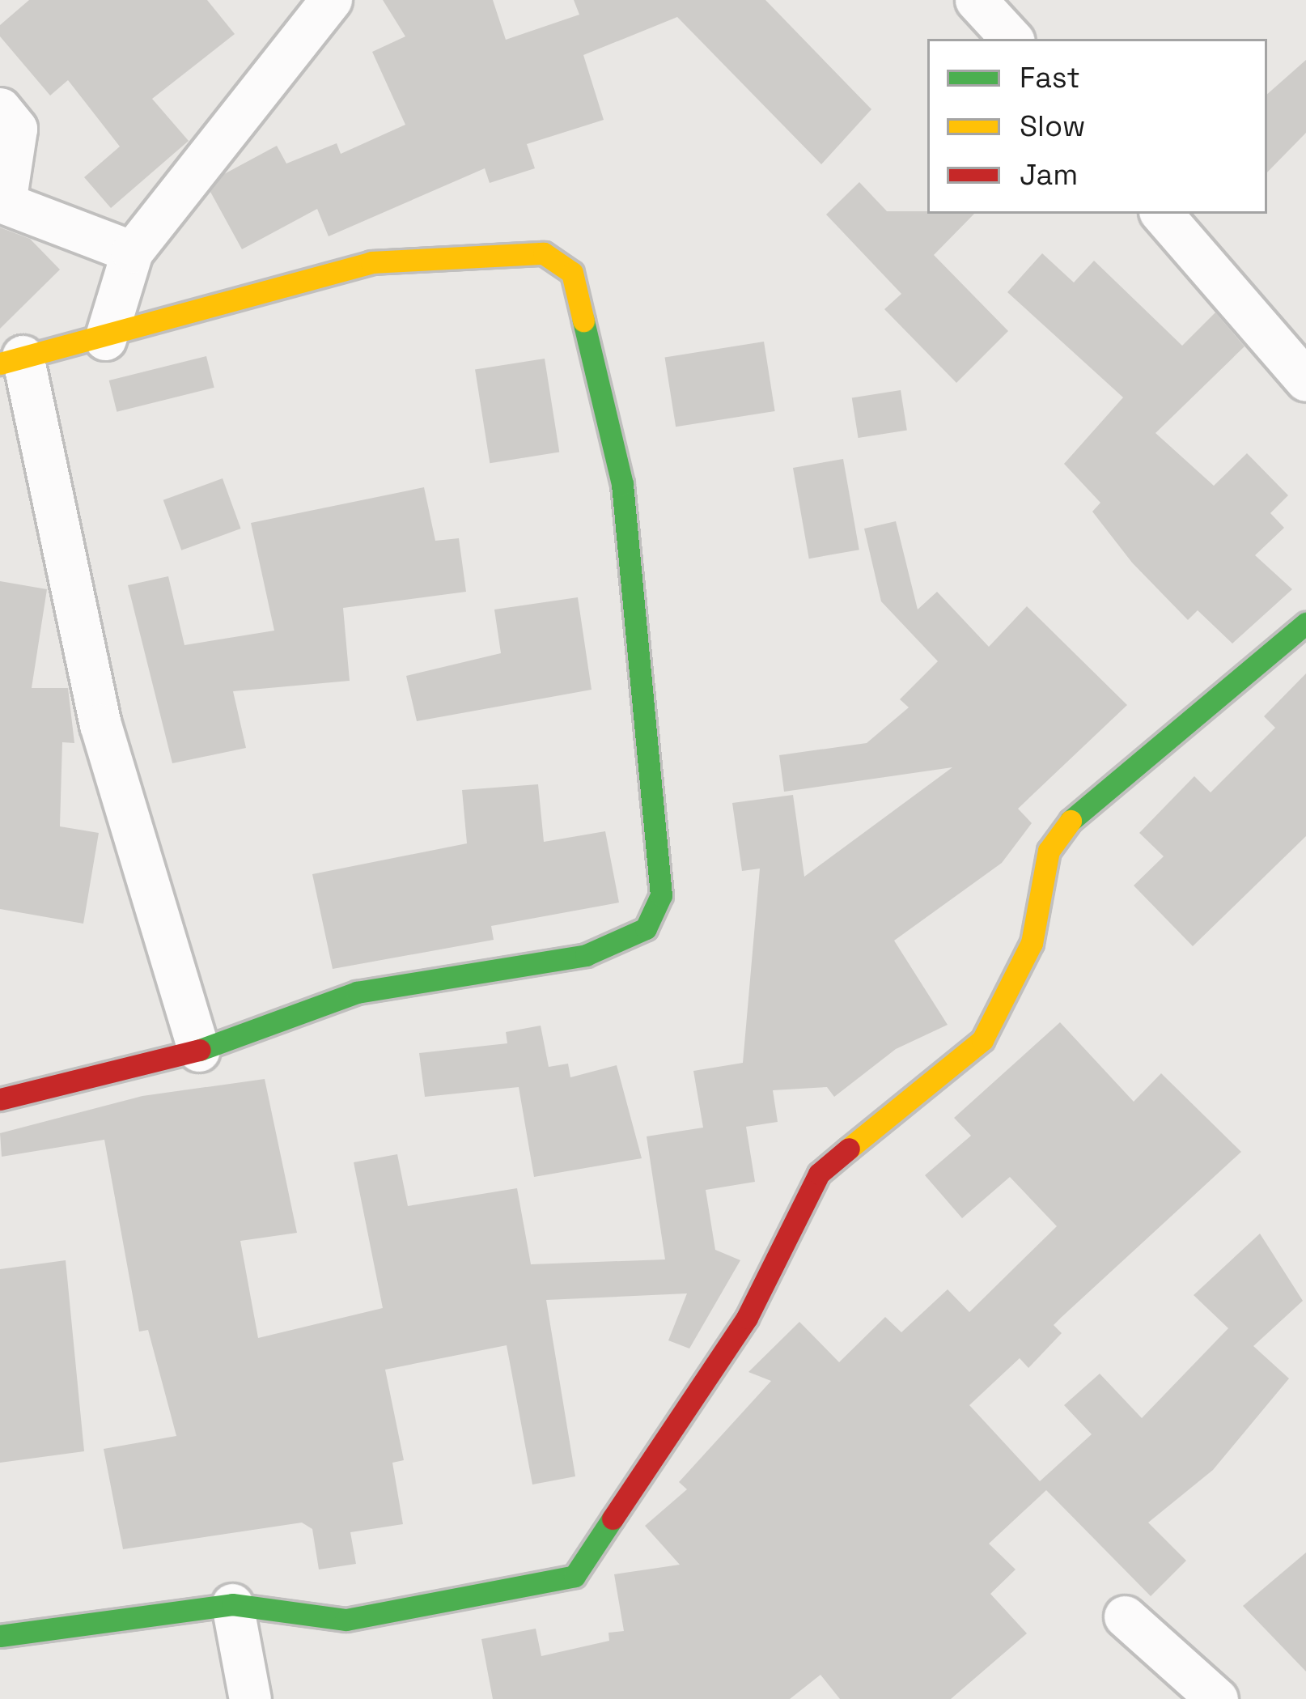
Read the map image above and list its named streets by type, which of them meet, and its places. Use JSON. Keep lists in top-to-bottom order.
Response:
{
  "legend": ["Fast", "Slow", "Jam"]
}
